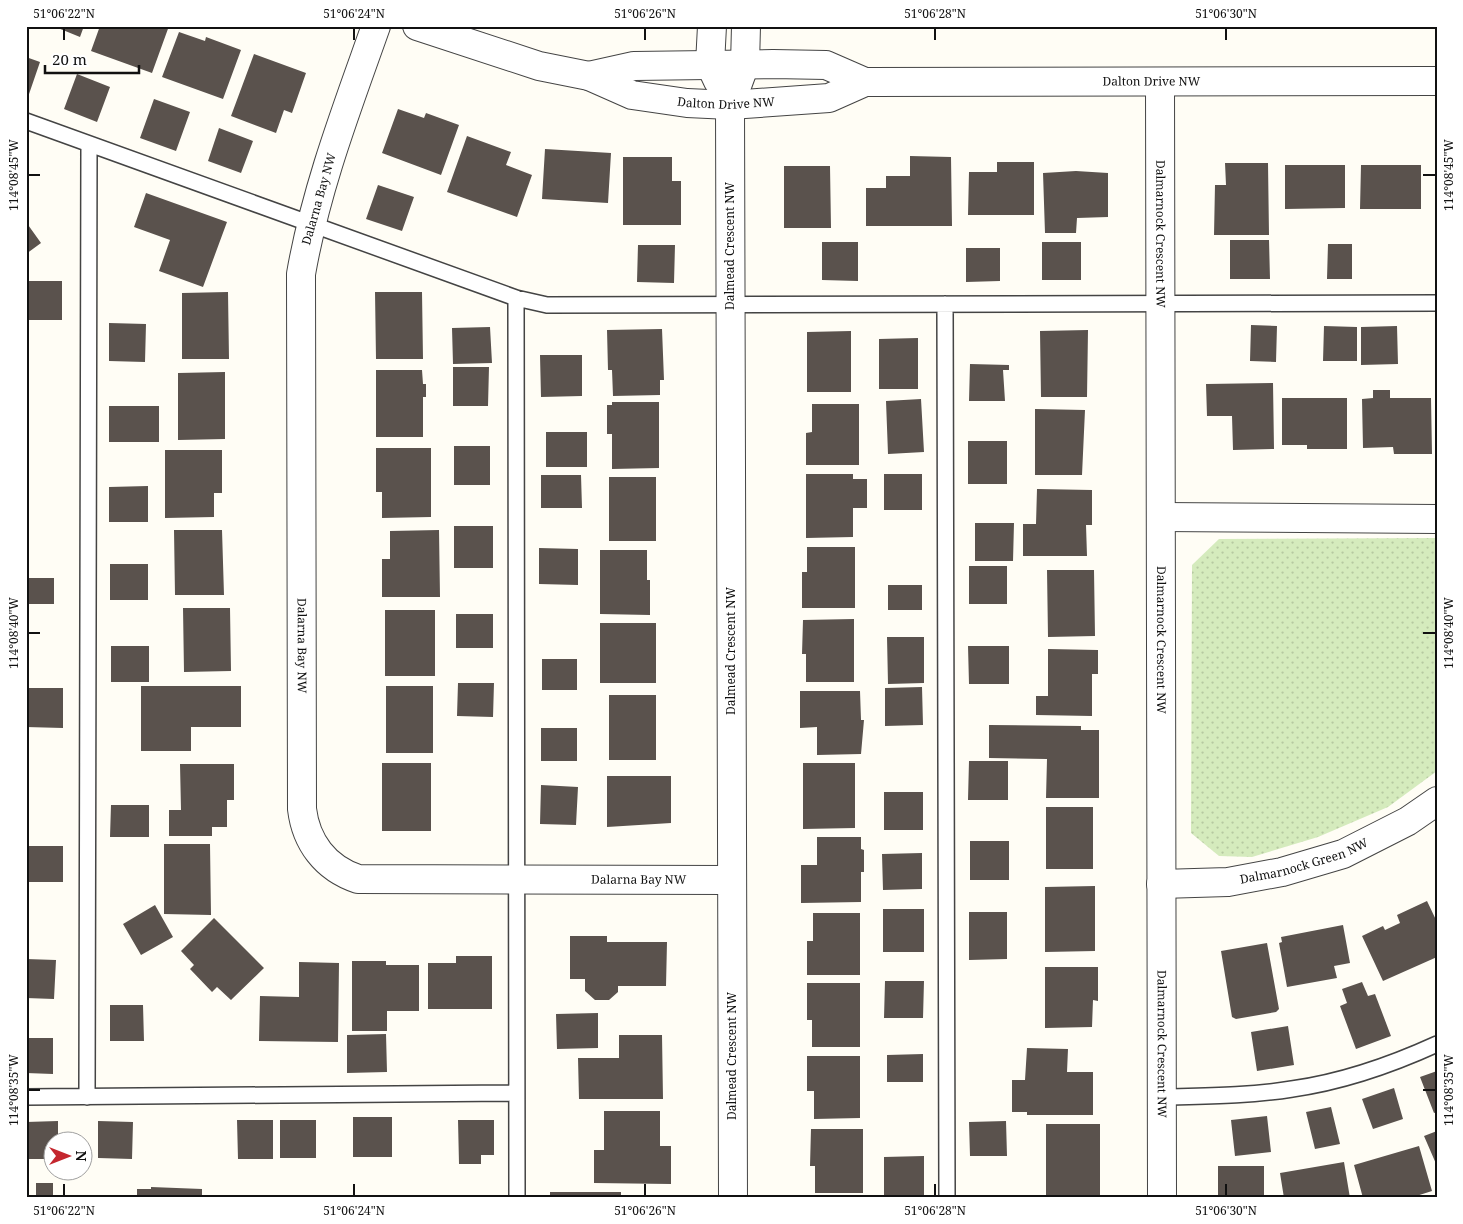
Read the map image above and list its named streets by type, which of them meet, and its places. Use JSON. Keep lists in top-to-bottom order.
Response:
{
  "streets": {
    "street": [
      "Dalton Drive NW",
      "Dalarna Bay NW",
      "Dalmarnock Crescent NW",
      "Dalmead Crescent NW",
      "Dalmarnock Green NW"
    ]
  },
  "crossings": [
    ["Dalton Drive NW", "Dalmarnock Crescent NW"],
    ["Dalton Drive NW", "Dalmead Crescent NW"],
    ["Dalarna Bay NW", "Dalmead Crescent NW"],
    ["Dalmarnock Crescent NW", "Dalmarnock Green NW"]
  ],
  "scale_bar": "20 m",
  "north": "right",
  "coordinates": [
    "51°06'22\"N",
    "51°06'24\"N",
    "51°06'26\"N",
    "51°06'28\"N",
    "51°06'30\"N",
    "114°08'45\"W",
    "114°08'40\"W",
    "114°08'35\"W"
  ]
}
